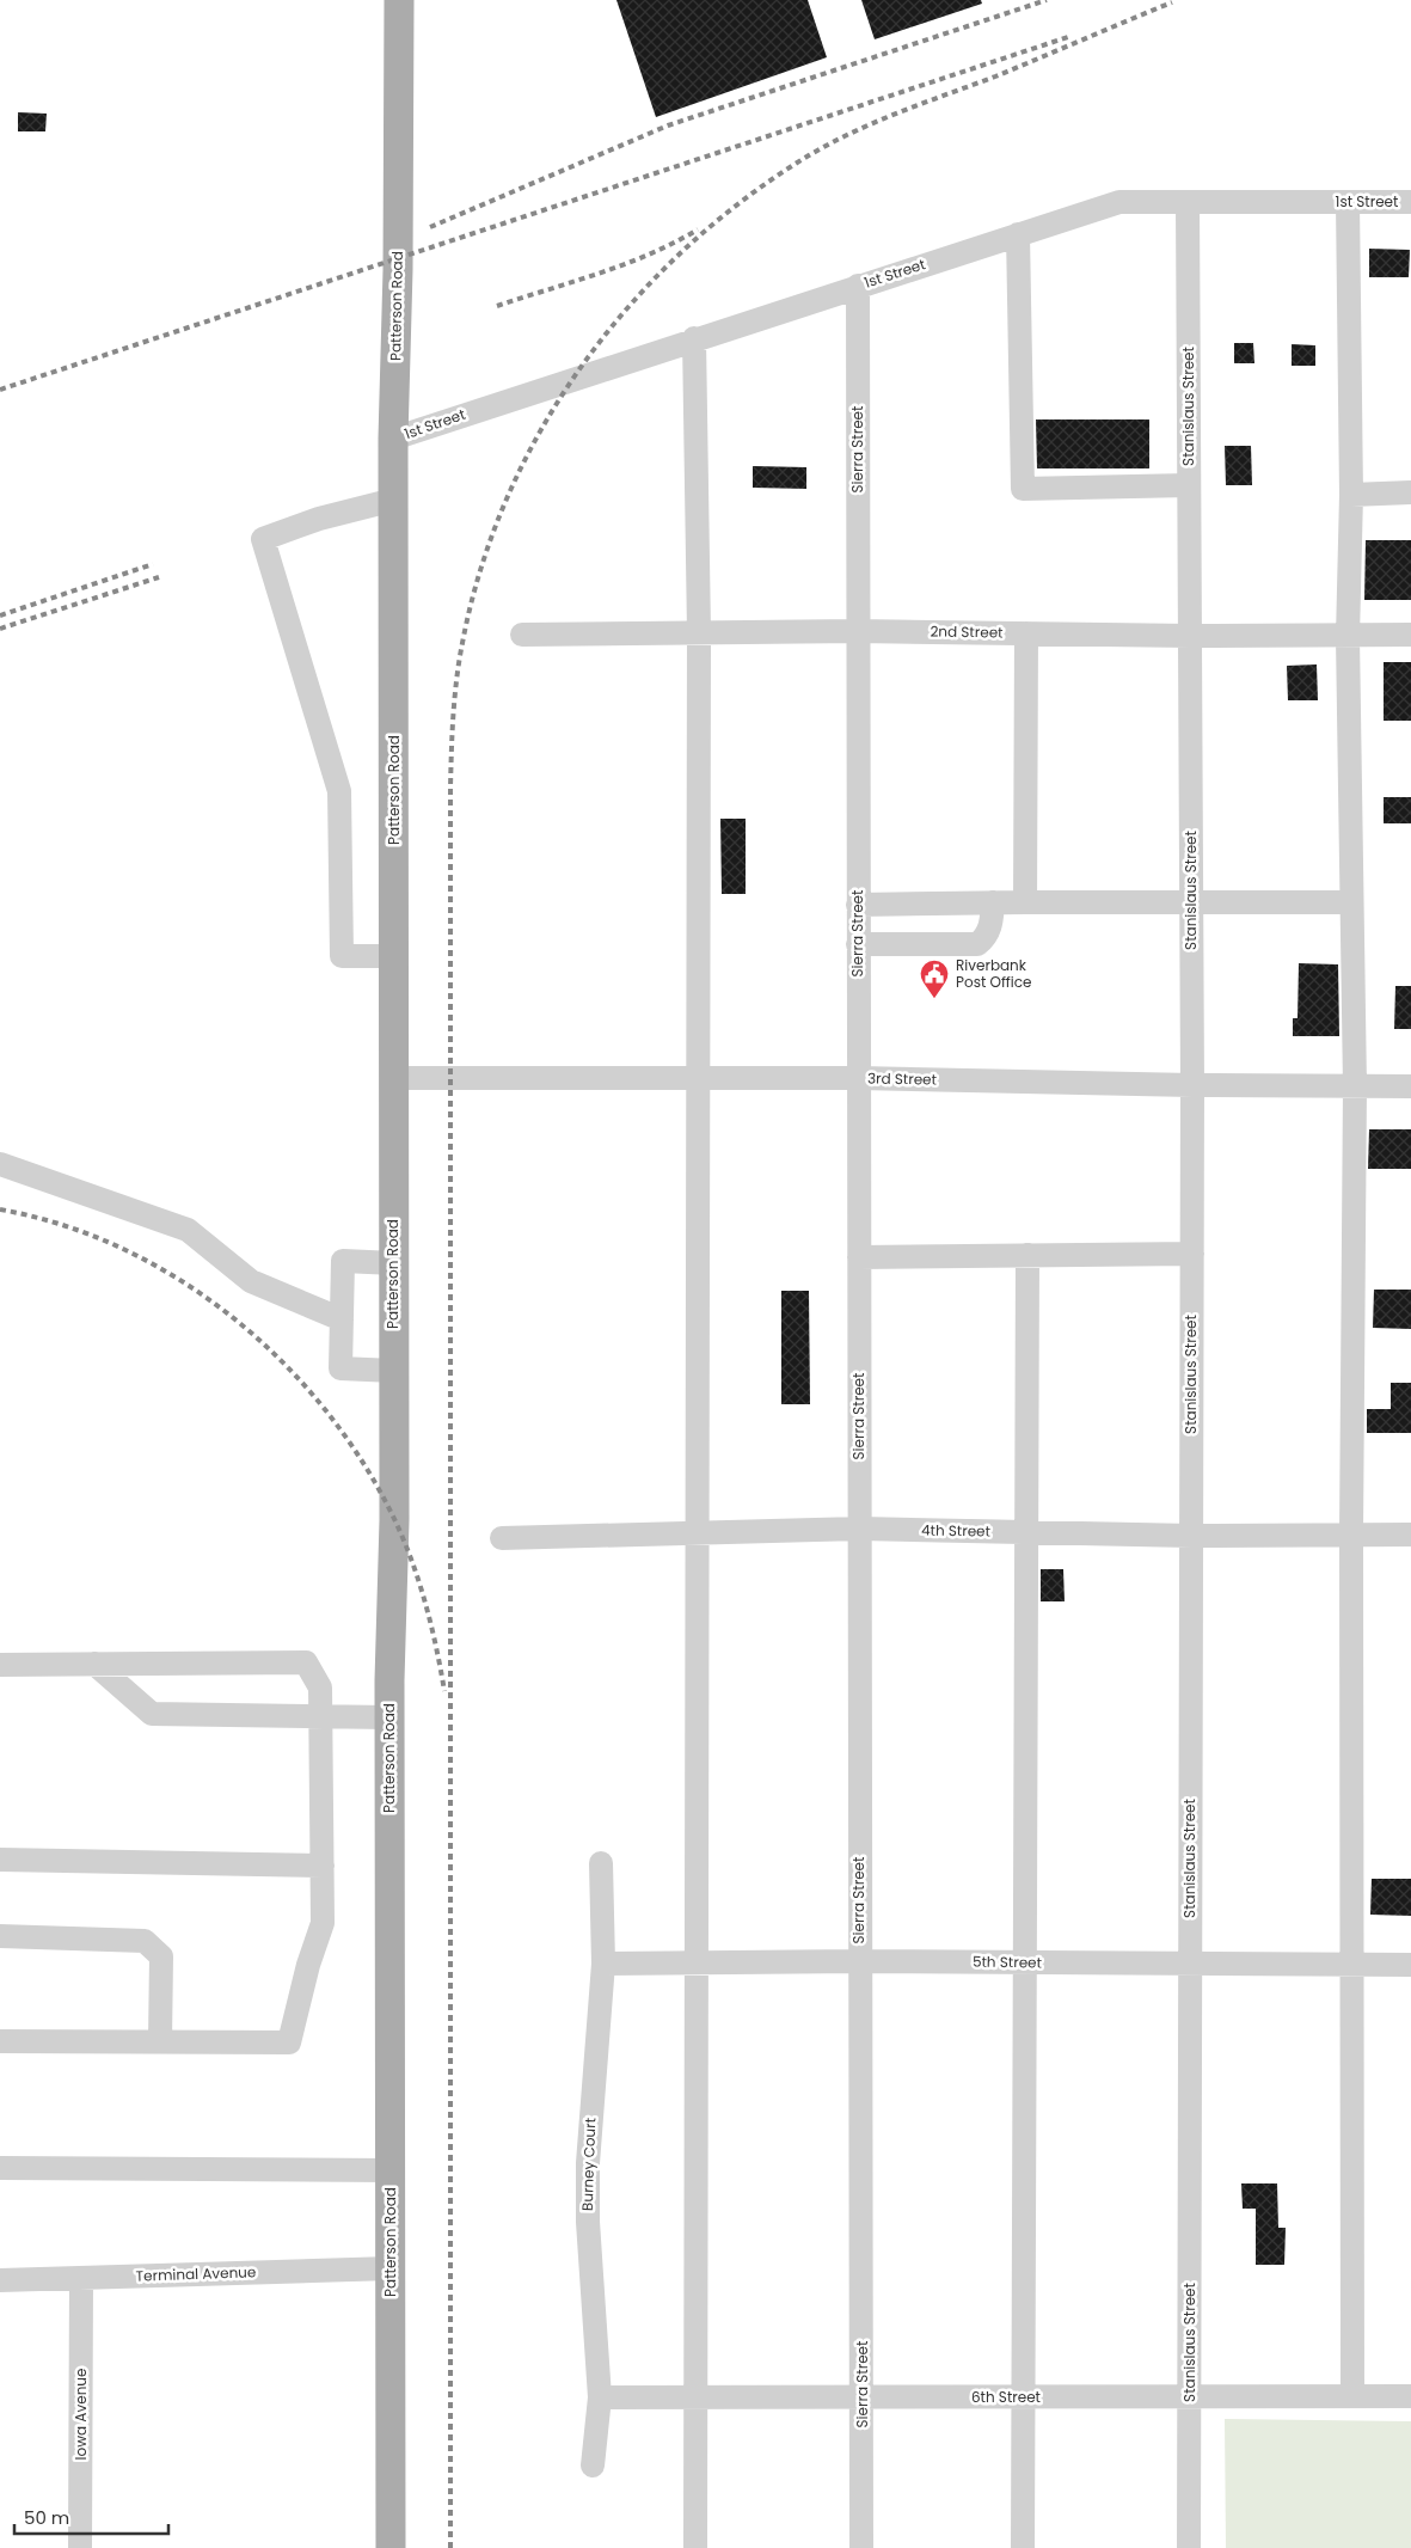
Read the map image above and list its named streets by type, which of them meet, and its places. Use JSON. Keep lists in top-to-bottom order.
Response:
{
  "streets": {
    "main road": ["Patterson Road"],
    "street": [
      "1st Street",
      "Stanislaus Street",
      "Sierra Street",
      "2nd Street",
      "3rd Street",
      "4th Street",
      "5th Street",
      "Burney Court",
      "Terminal Avenue",
      "6th Street",
      "Iowa Avenue"
    ]
  },
  "crossings": [
    ["1st Street", "Patterson Road"],
    ["1st Street", "Stanislaus Street"],
    ["1st Street", "Sierra Street"],
    ["Patterson Road", "3rd Street"],
    ["Patterson Road", "Terminal Avenue"],
    ["Stanislaus Street", "2nd Street"],
    ["Stanislaus Street", "3rd Street"],
    ["Stanislaus Street", "4th Street"],
    ["Stanislaus Street", "5th Street"],
    ["Stanislaus Street", "6th Street"],
    ["Sierra Street", "2nd Street"],
    ["Sierra Street", "3rd Street"],
    ["Sierra Street", "4th Street"],
    ["Sierra Street", "5th Street"],
    ["Sierra Street", "6th Street"],
    ["5th Street", "Burney Court"],
    ["Burney Court", "6th Street"],
    ["Terminal Avenue", "Iowa Avenue"]
  ],
  "places": {
    "public building": ["Riverbank Post Office"]
  },
  "scale_bar": "50 m"
}
